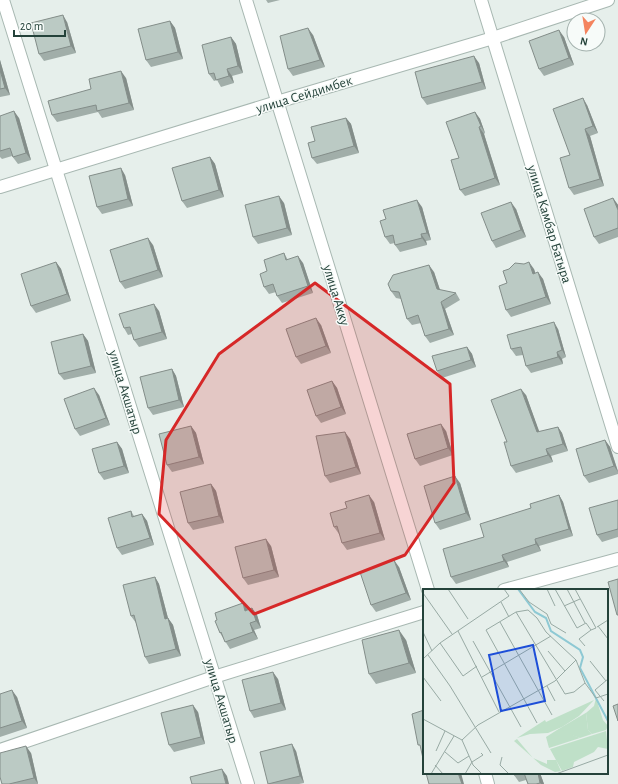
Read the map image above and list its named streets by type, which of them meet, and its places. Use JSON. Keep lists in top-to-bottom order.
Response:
{
  "streets": {
    "street": [
      "улица Сейдимбек",
      "улица Камбар Батыра",
      "улица Акку",
      "улица Акшатыр"
    ]
  },
  "crossings": [
    ["улица Сейдимбек", "улица Камбар Батыра"],
    ["улица Сейдимбек", "улица Акку"],
    ["улица Сейдимбек", "улица Акшатыр"]
  ],
  "scale_bar": "20 m",
  "north": "bottom"
}
